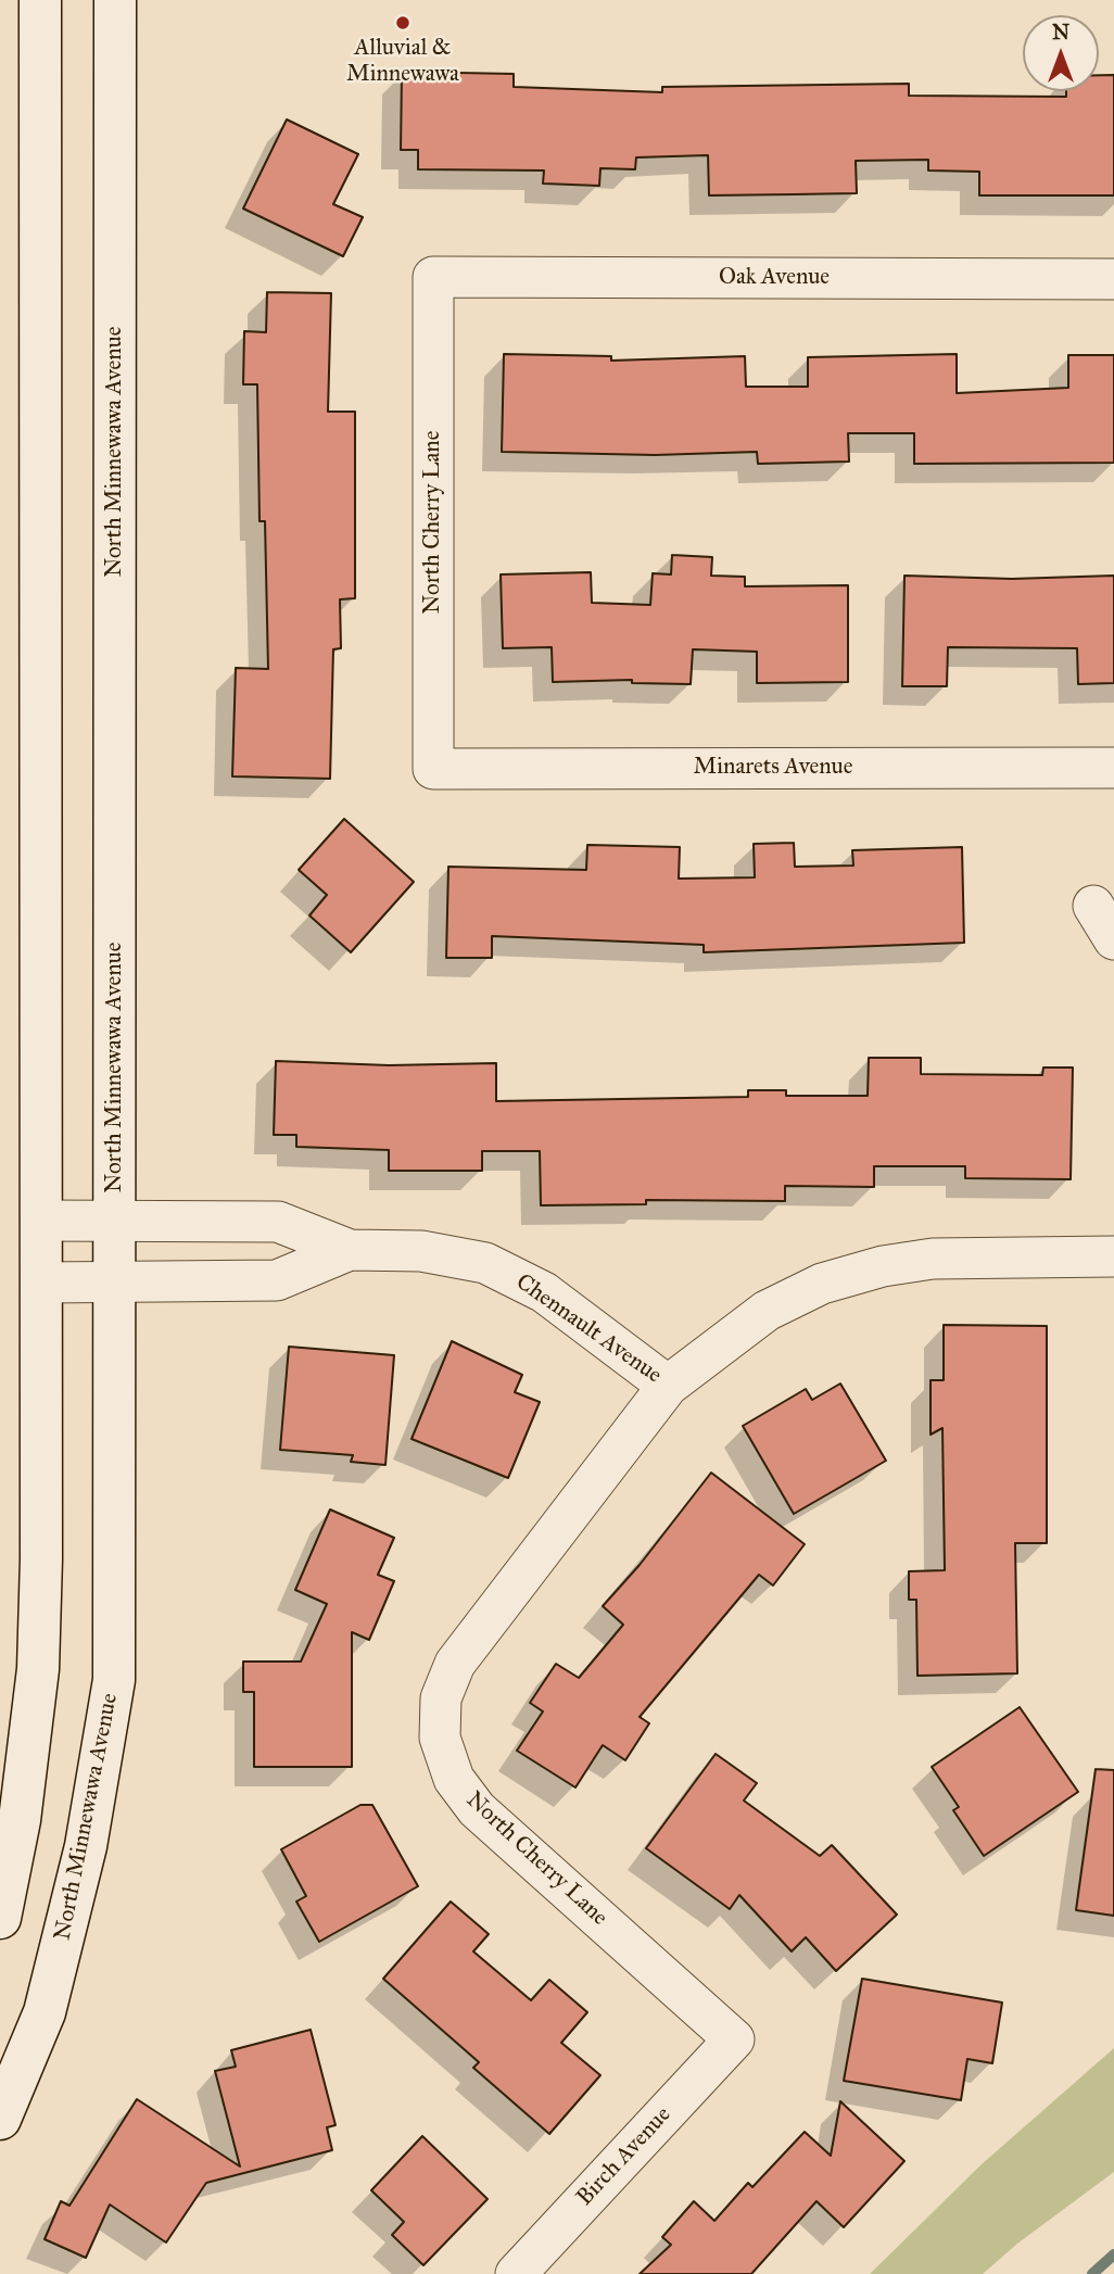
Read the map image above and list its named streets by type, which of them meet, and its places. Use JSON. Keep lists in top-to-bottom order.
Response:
{
  "streets": {
    "main road": ["North Minnewawa Avenue"],
    "street": [
      "Oak Avenue",
      "North Cherry Lane",
      "Minarets Avenue",
      "Chennault Avenue",
      "Birch Avenue"
    ]
  },
  "crossings": [
    ["Oak Avenue", "North Cherry Lane"],
    ["North Minnewawa Avenue", "Chennault Avenue"],
    ["North Cherry Lane", "Minarets Avenue"],
    ["North Cherry Lane", "Chennault Avenue"],
    ["North Cherry Lane", "Birch Avenue"]
  ],
  "places": ["Alluvial & Minnewawa"],
  "north": "top"
}
